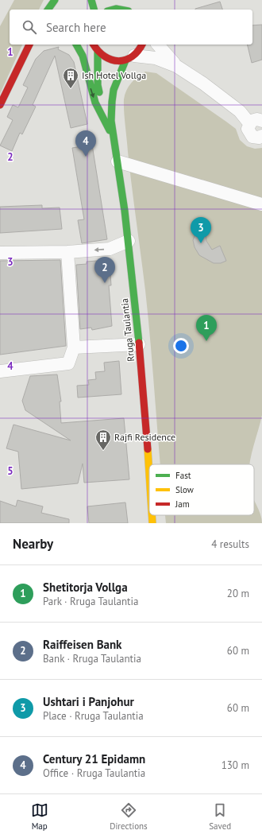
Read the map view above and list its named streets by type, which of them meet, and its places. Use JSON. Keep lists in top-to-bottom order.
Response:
{
  "streets": {
    "main road": ["Rruga Taulantia"]
  },
  "places": {
    "building": ["Ish Hotel Vollga", "Rajfi Residence"]
  },
  "legend": ["Fast", "Slow", "Jam"],
  "page": {
    "search": "Search here",
    "pins": [
      "4",
      "3",
      "2",
      "1"
    ],
    "heading": ["Nearby", "4 results"],
    "list": [
      {
        "mark": "1",
        "name": "Shetitorja Vollga",
        "note": "Park · Rruga Taulantia",
        "value": "20 m"
      },
      {
        "mark": "2",
        "name": "Raiffeisen Bank",
        "note": "Bank · Rruga Taulantia",
        "value": "60 m"
      },
      {
        "mark": "3",
        "name": "Ushtari i Panjohur",
        "note": "Place · Rruga Taulantia",
        "value": "60 m"
      },
      {
        "mark": "4",
        "name": "Century 21 Epidamn",
        "note": "Office · Rruga Taulantia",
        "value": "130 m"
      }
    ],
    "nav": ["Map", "Directions", "Saved"]
  },
  "grid": {
    "rows": [
      "1",
      "2",
      "3",
      "4",
      "5"
    ]
  }
}
